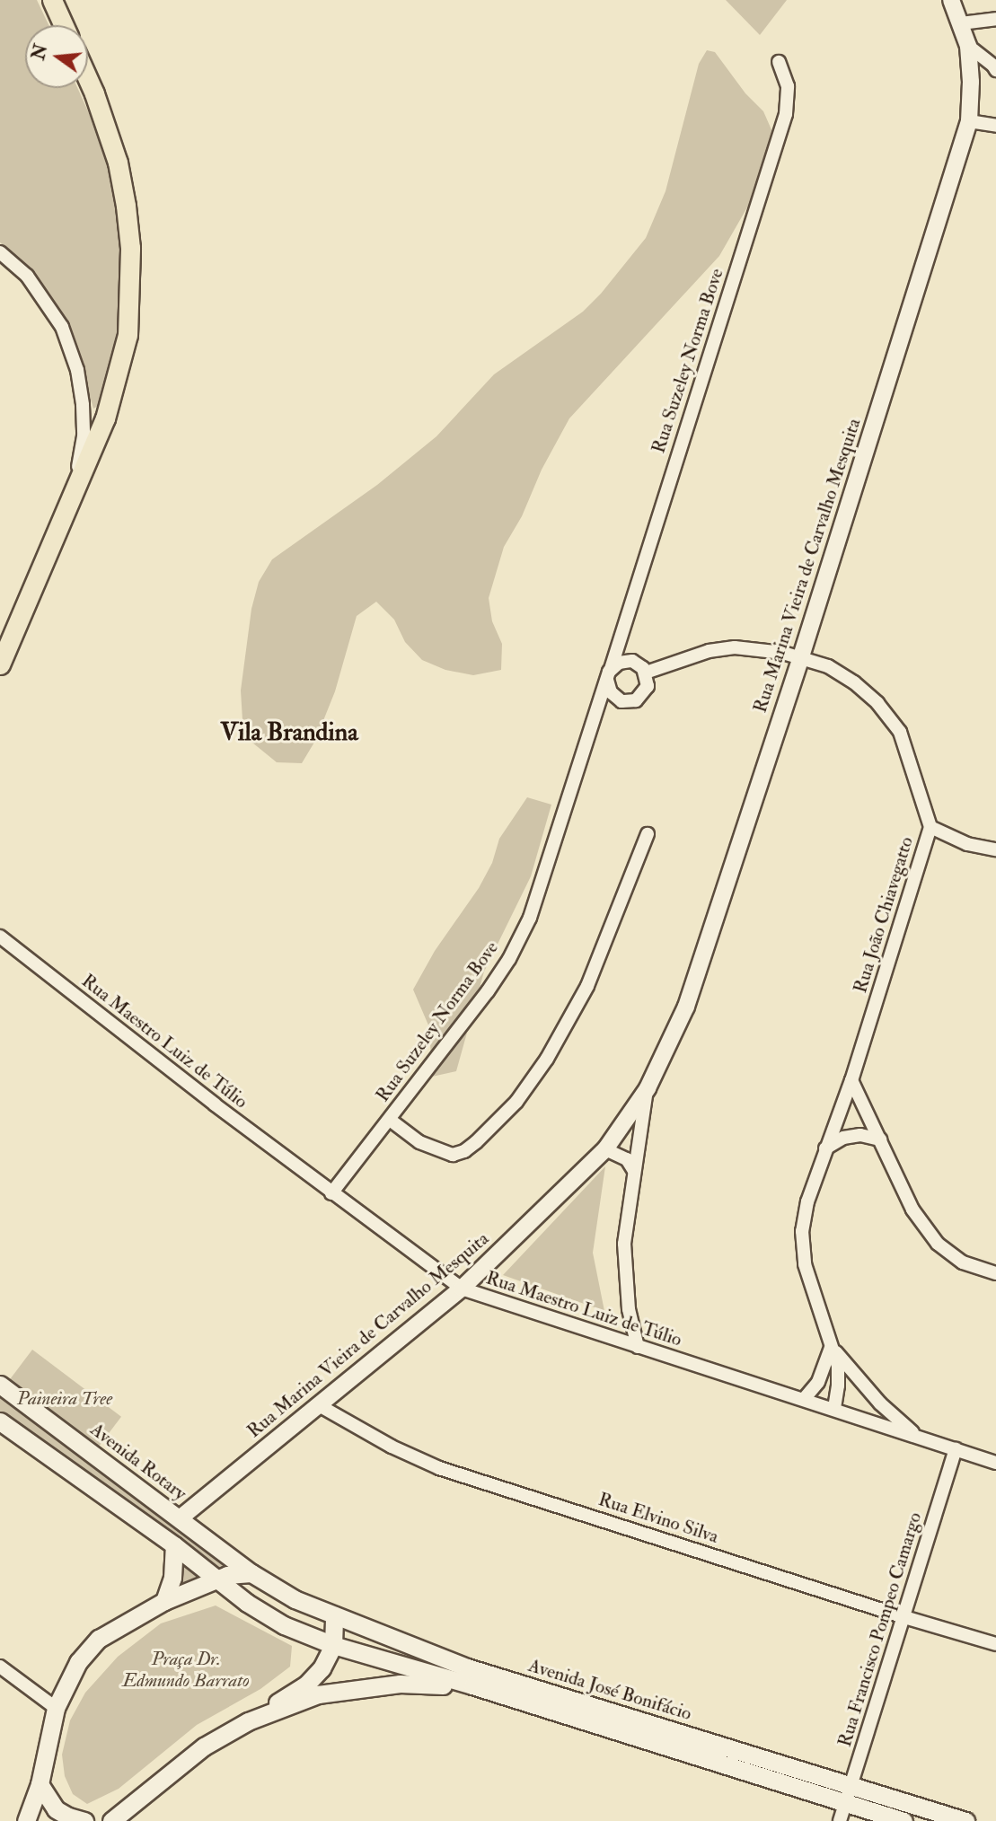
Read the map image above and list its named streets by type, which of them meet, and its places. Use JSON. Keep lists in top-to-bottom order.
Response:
{
  "streets": {
    "main road": ["Avenida Rotary", "Avenida José Bonifácio"],
    "street": [
      "Rua Suzeley Norma Bove",
      "Rua Marina Vieira de Carvalho Mesquita",
      "Rua João Chiavegatto",
      "Rua Maestro Luiz de Túlio",
      "Rua Elvino Silva",
      "Rua Francisco Pompeo Camargo"
    ]
  },
  "crossings": [
    ["Rua Suzeley Norma Bove", "Rua João Chiavegatto"],
    ["Rua Suzeley Norma Bove", "Rua Maestro Luiz de Túlio"],
    ["Rua Marina Vieira de Carvalho Mesquita", "Rua João Chiavegatto"],
    ["Rua Marina Vieira de Carvalho Mesquita", "Rua Maestro Luiz de Túlio"],
    ["Rua Marina Vieira de Carvalho Mesquita", "Avenida Rotary"],
    ["Rua Marina Vieira de Carvalho Mesquita", "Rua Elvino Silva"],
    ["Rua João Chiavegatto", "Rua Maestro Luiz de Túlio"],
    ["Rua Maestro Luiz de Túlio", "Rua Francisco Pompeo Camargo"],
    ["Avenida Rotary", "Avenida José Bonifácio"],
    ["Rua Elvino Silva", "Rua Francisco Pompeo Camargo"],
    ["Rua Francisco Pompeo Camargo", "Avenida José Bonifácio"]
  ],
  "districts": ["Vila Brandina"],
  "parks": ["Paineira Tree", "Praça Dr. Edmundo Barrato"],
  "north": "left"
}
